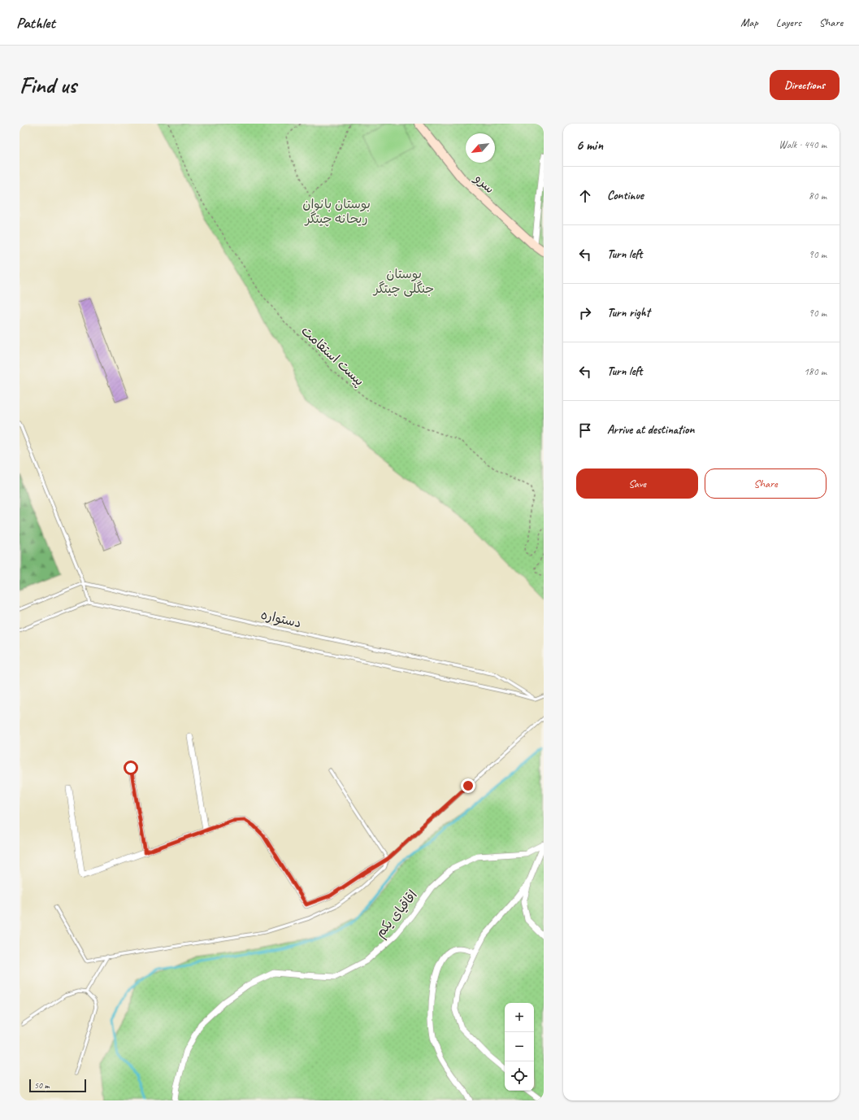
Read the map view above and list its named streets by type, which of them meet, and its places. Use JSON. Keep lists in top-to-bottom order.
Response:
{
  "streets": {
    "street": ["سرو", "اقاقیای یکم"],
    "lane": ["دستواره"],
    "path": ["پیست استقامت"]
  },
  "parks": ["بوستان بانوان ریحانه چیتگر", "بوستان جنگلی چیتگر"],
  "scale_bar": "50 m",
  "north": "bottom left",
  "page": {
    "header": "Pathlet",
    "nav": ["Map", "Layers", "Share"],
    "buttons": [
      "Directions",
      ["Save", "Share"]
    ],
    "title": "Find us",
    "heading": ["6 min", "Walk · 440 m"],
    "list": [
      ["Continue", "80 m"],
      ["Turn left", "90 m"],
      ["Turn right", "90 m"],
      ["Turn left", "180 m"],
      "Arrive at destination"
    ],
    "map_buttons": ["+", "−"],
    "scale": "50 m"
  }
}
